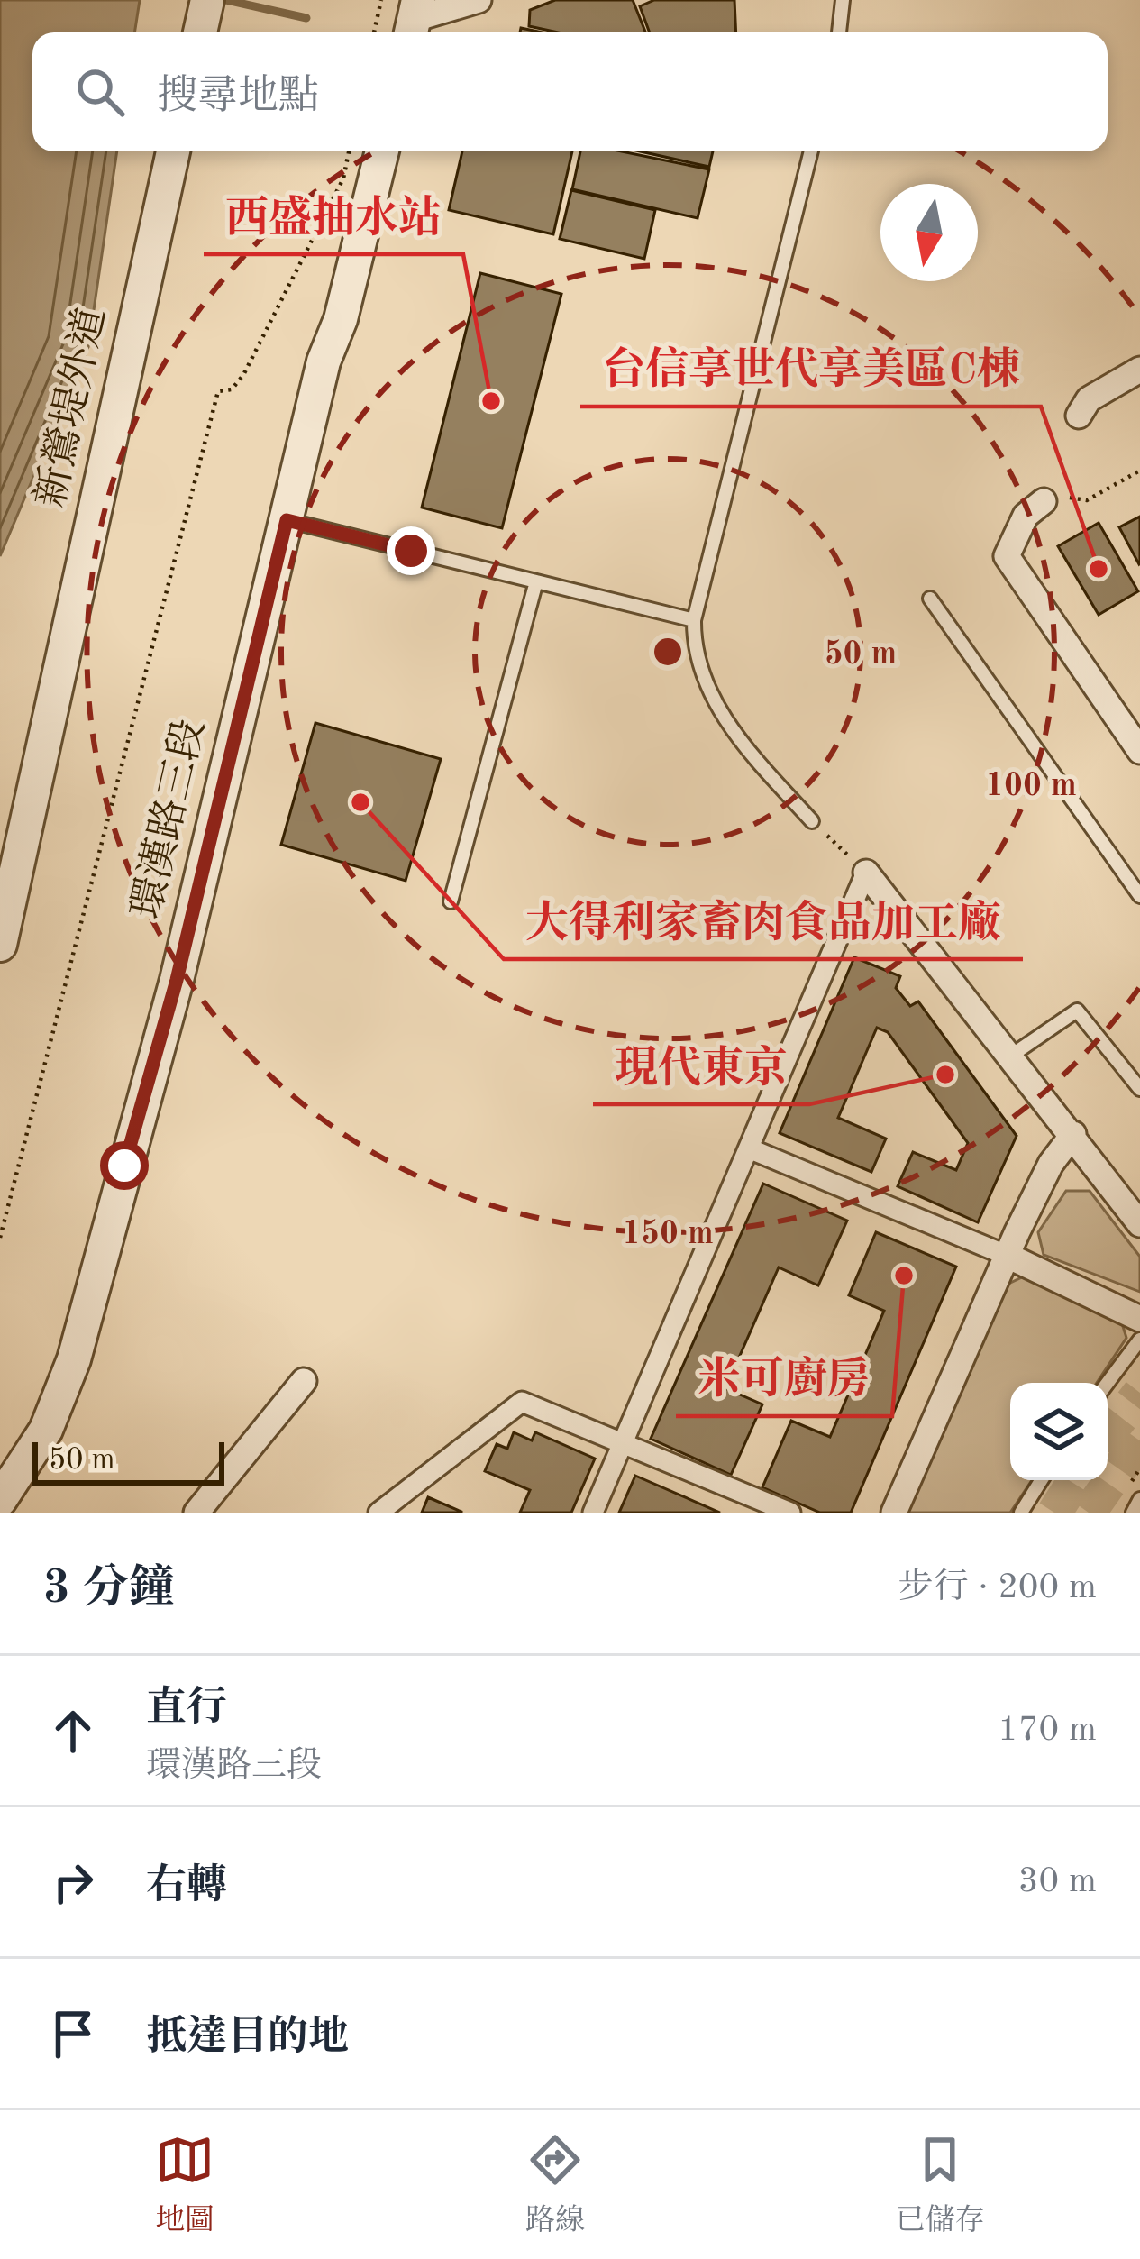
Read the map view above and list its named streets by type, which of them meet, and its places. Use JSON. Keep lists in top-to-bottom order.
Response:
{
  "streets": {
    "street": ["新鶯堤外道", "環漢路三段"]
  },
  "places": [
    "西盛抽水站",
    "台信享世代享美區C棟",
    "大得利家畜肉食品加工廠",
    "現代東京",
    "米可廚房"
  ],
  "scale_bar": "50 m",
  "north": "bottom",
  "page": {
    "search": "搜尋地點",
    "scale": "50 m",
    "heading": ["3 分鐘", "步行 · 200 m"],
    "list": [
      ["直行", "環漢路三段", "170 m"],
      ["右轉", "30 m"],
      "抵達目的地"
    ],
    "nav": ["地圖", "路線", "已儲存"]
  },
  "rings": ["50 m", "100 m", "150 m"]
}
